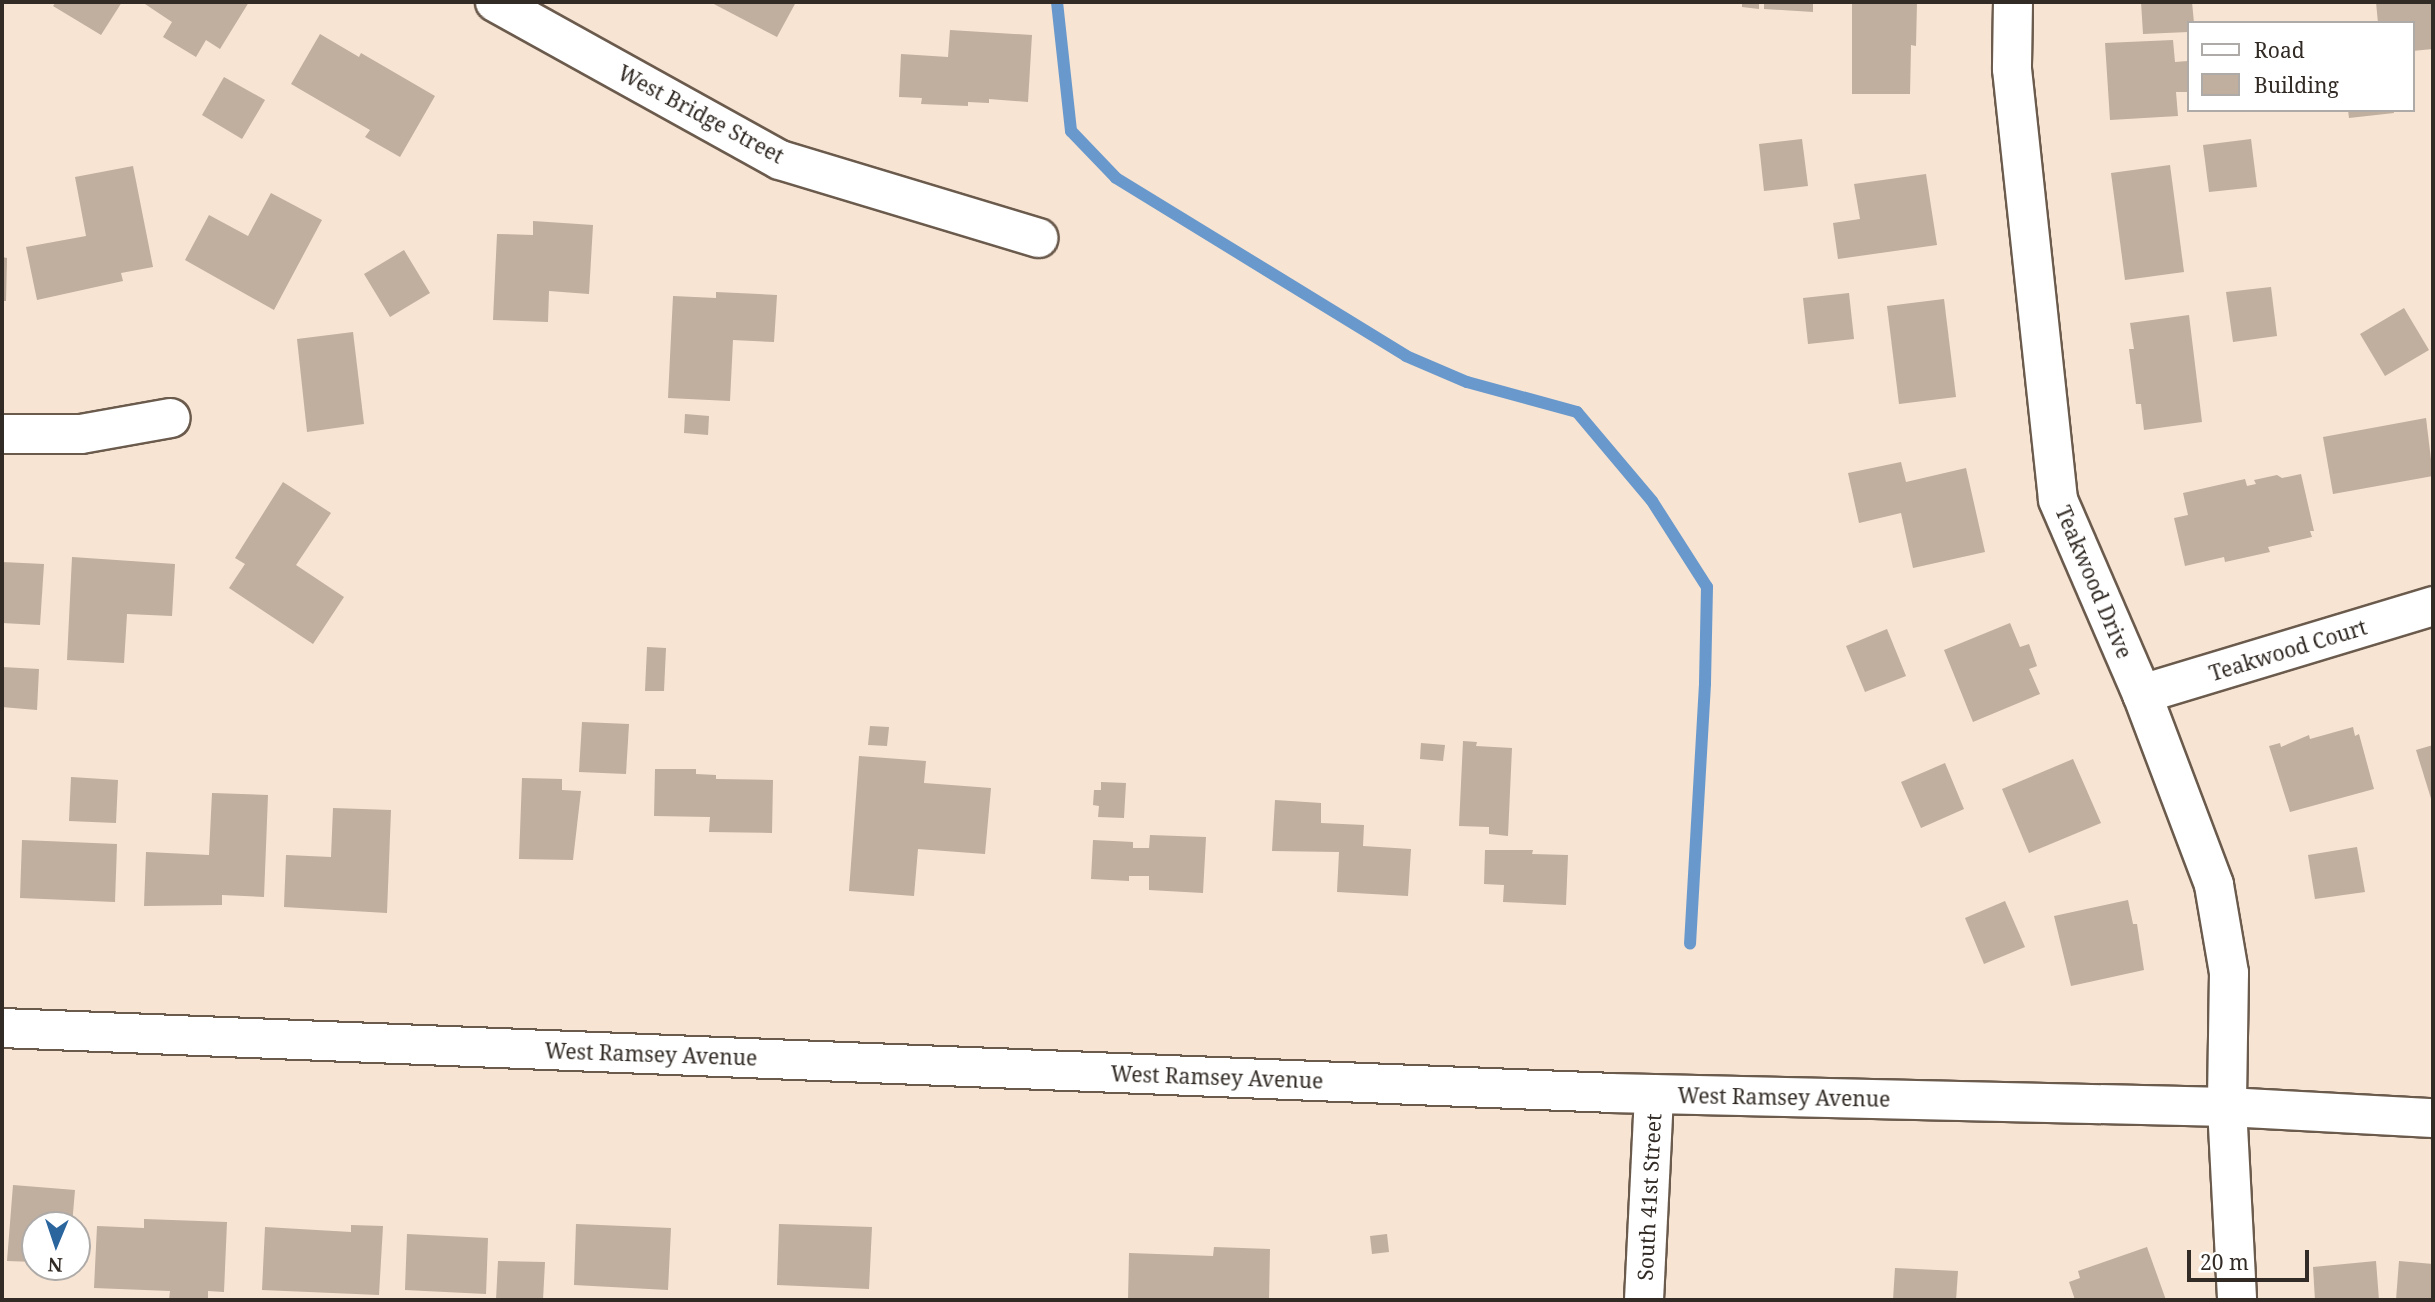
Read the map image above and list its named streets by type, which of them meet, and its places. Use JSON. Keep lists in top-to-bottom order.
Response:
{
  "streets": {
    "street": [
      "West Bridge Street",
      "Teakwood Drive",
      "Teakwood Court",
      "West Ramsey Avenue",
      "South 41st Street"
    ]
  },
  "crossings": [
    ["Teakwood Drive", "Teakwood Court"],
    ["Teakwood Drive", "West Ramsey Avenue"],
    ["West Ramsey Avenue", "South 41st Street"]
  ],
  "legend": ["Road", "Building"],
  "scale_bar": "20 m",
  "north": "bottom"
}
